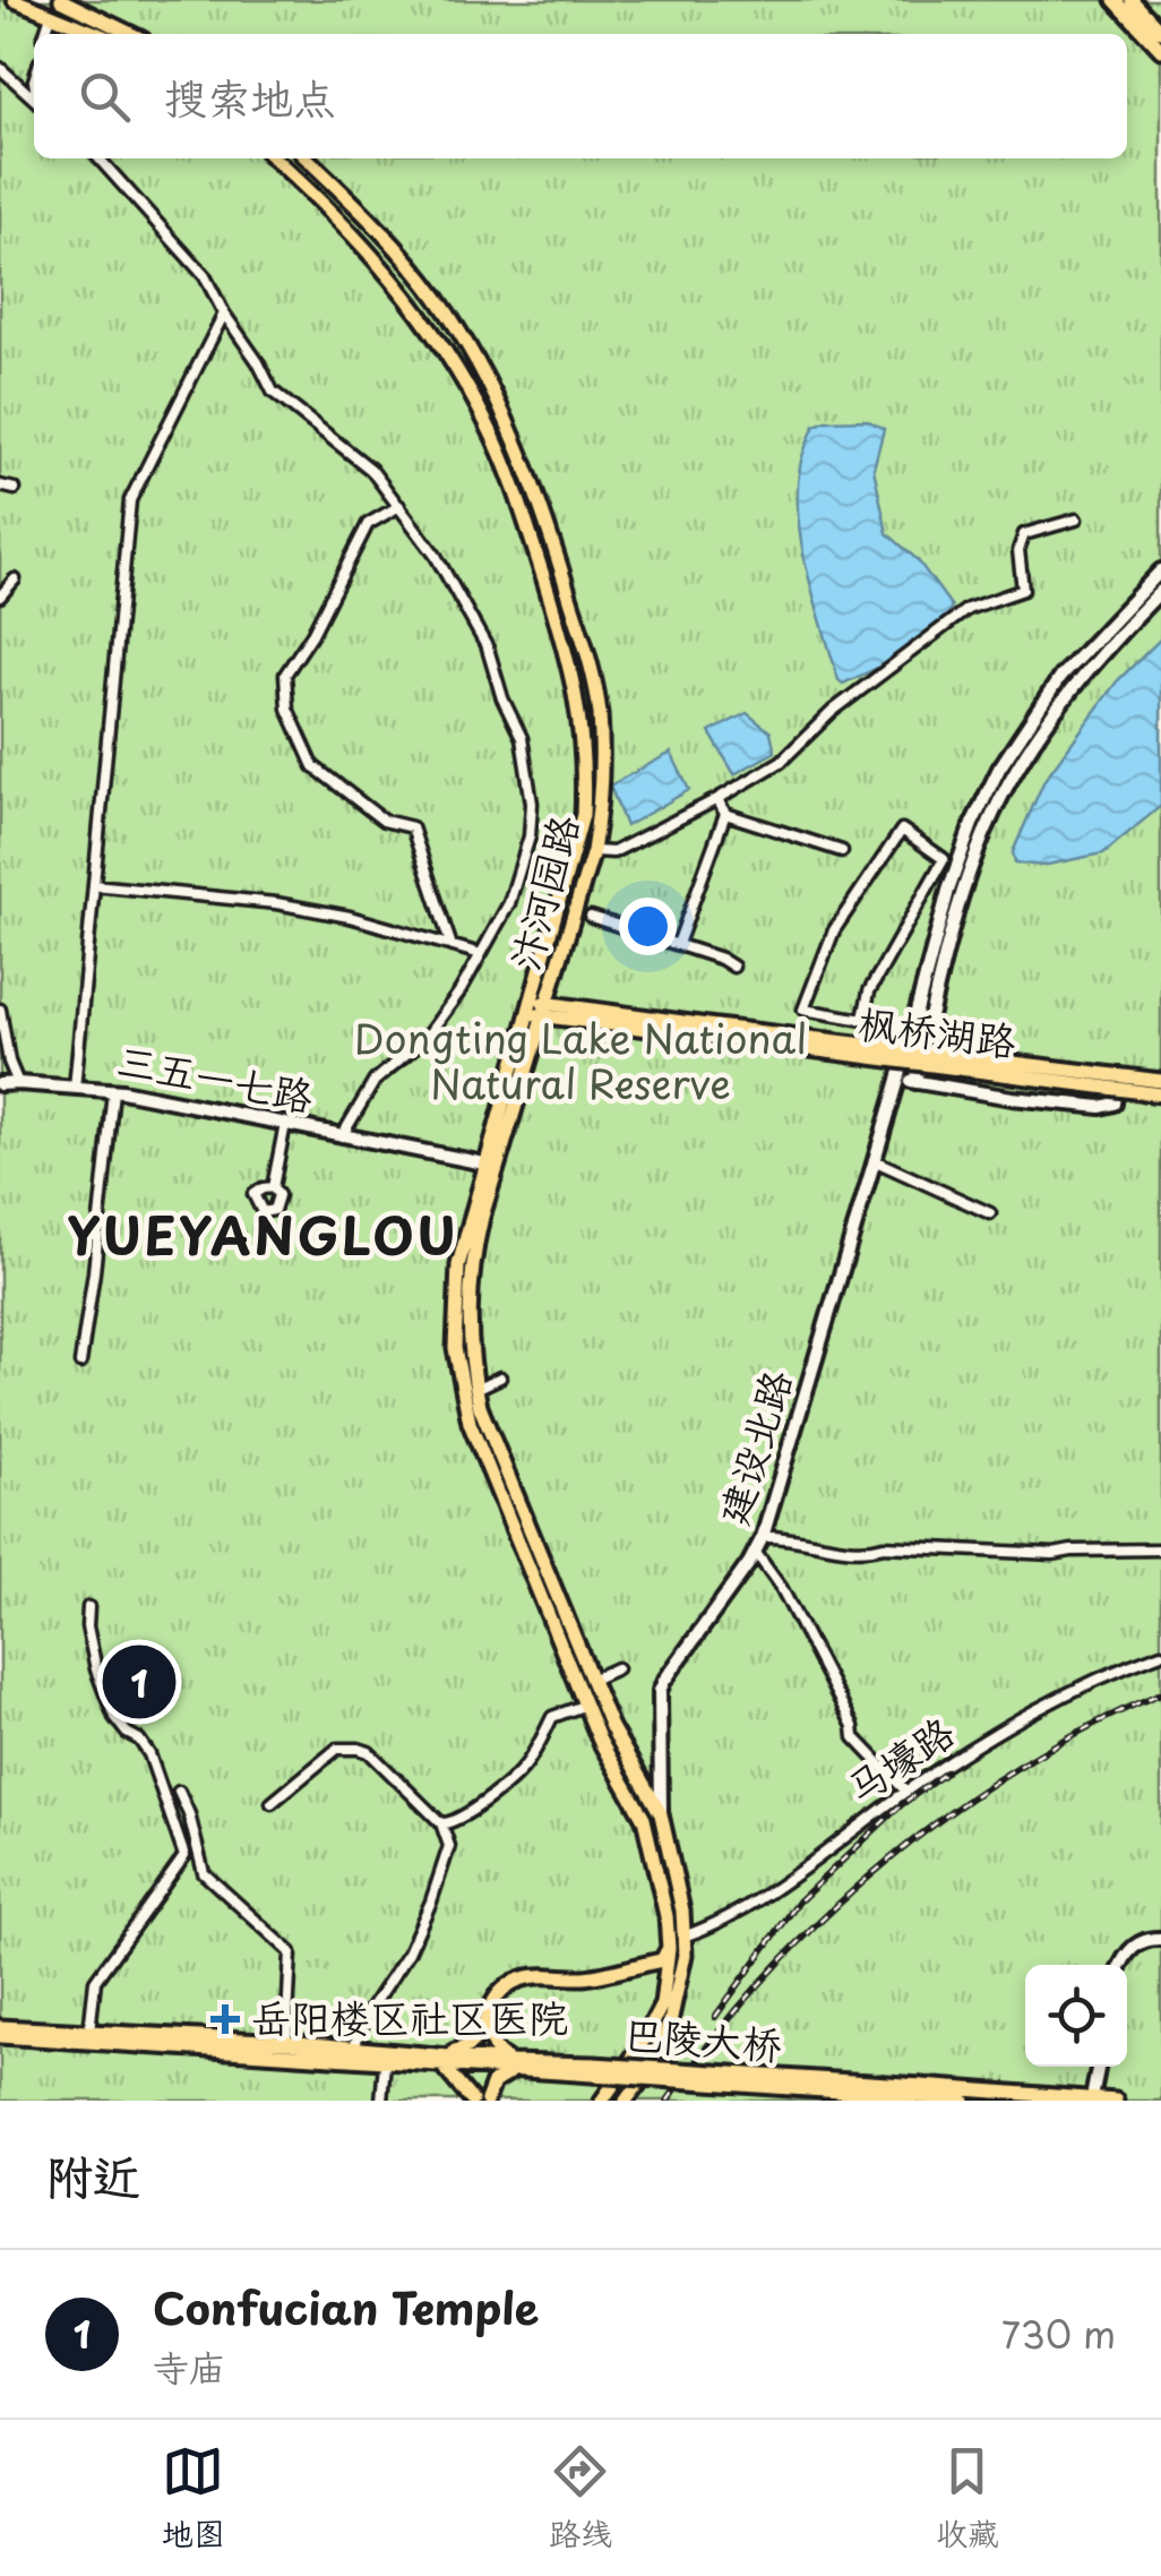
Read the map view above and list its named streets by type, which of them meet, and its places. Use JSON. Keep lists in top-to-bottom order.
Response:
{
  "streets": {
    "main road": [
      "汴河园路",
      "枫桥湖路",
      "三五一七路",
      "建设北路",
      "巴陵大桥"
    ],
    "street": ["马壕路"]
  },
  "crossings": [
    ["汴河园路", "三五一七路"],
    ["汴河园路", "建设北路"],
    ["汴河园路", "马壕路"]
  ],
  "districts": ["YUEYANGLOU"],
  "parks": ["Dongting Lake National Natural Reserve"],
  "places": {
    "health": ["岳阳楼区社区医院"]
  },
  "page": {
    "search": "搜索地点",
    "pins": "1",
    "heading": "附近",
    "list": [
      {
        "mark": "1",
        "name": "Confucian Temple",
        "note": "寺庙",
        "value": "730 m"
      }
    ],
    "nav": ["地图", "路线", "收藏"]
  }
}
